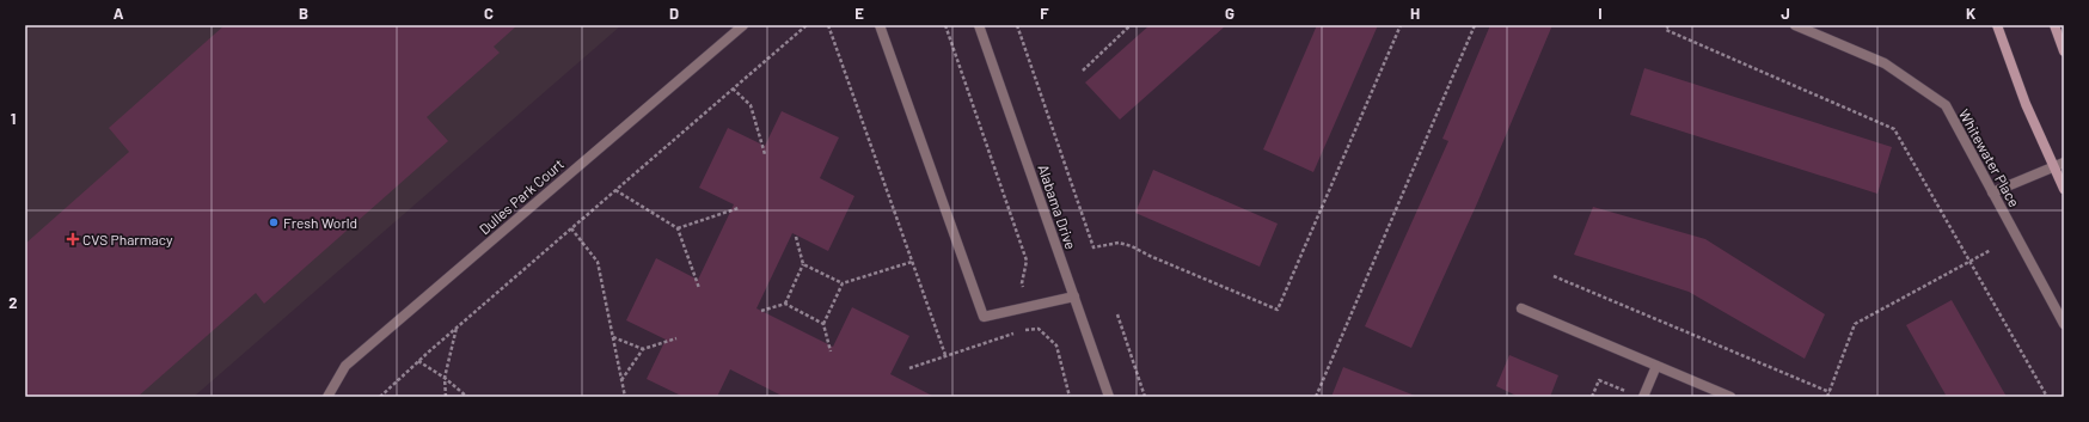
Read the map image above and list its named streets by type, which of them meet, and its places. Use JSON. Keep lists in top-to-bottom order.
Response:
{
  "streets": {
    "street": ["Whitewater Place", "Dulles Park Court", "Alabama Drive"]
  },
  "places": {
    "other": ["Fresh World"],
    "health": ["CVS Pharmacy"]
  },
  "grid": {
    "columns": [
      "A",
      "B",
      "C",
      "D",
      "E",
      "F",
      "G",
      "H",
      "I",
      "J",
      "K"
    ],
    "rows": ["1", "2"]
  }
}
